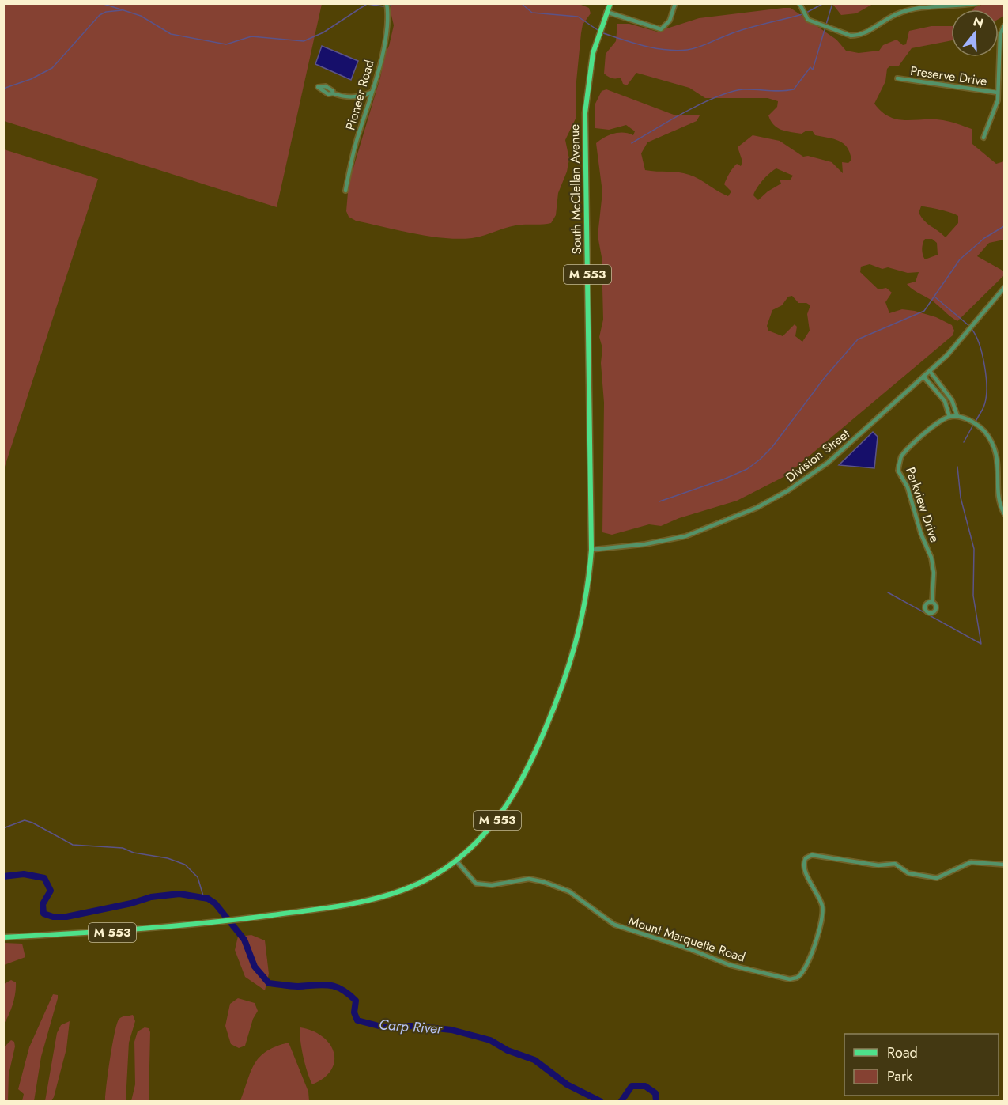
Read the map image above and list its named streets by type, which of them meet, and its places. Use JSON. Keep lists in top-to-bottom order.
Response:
{
  "streets": {
    "main road": ["South McClellan Avenue", "M 553"],
    "street": [
      "Preserve Drive",
      "Pioneer Road",
      "Division Street",
      "Parkview Drive",
      "Mount Marquette Road"
    ]
  },
  "crossings": [
    ["South McClellan Avenue", "M 553"],
    ["South McClellan Avenue", "Division Street"],
    ["M 553", "Division Street"],
    ["M 553", "Mount Marquette Road"]
  ],
  "water": ["Carp River"],
  "legend": ["Road", "Park"],
  "north": "top"
}
